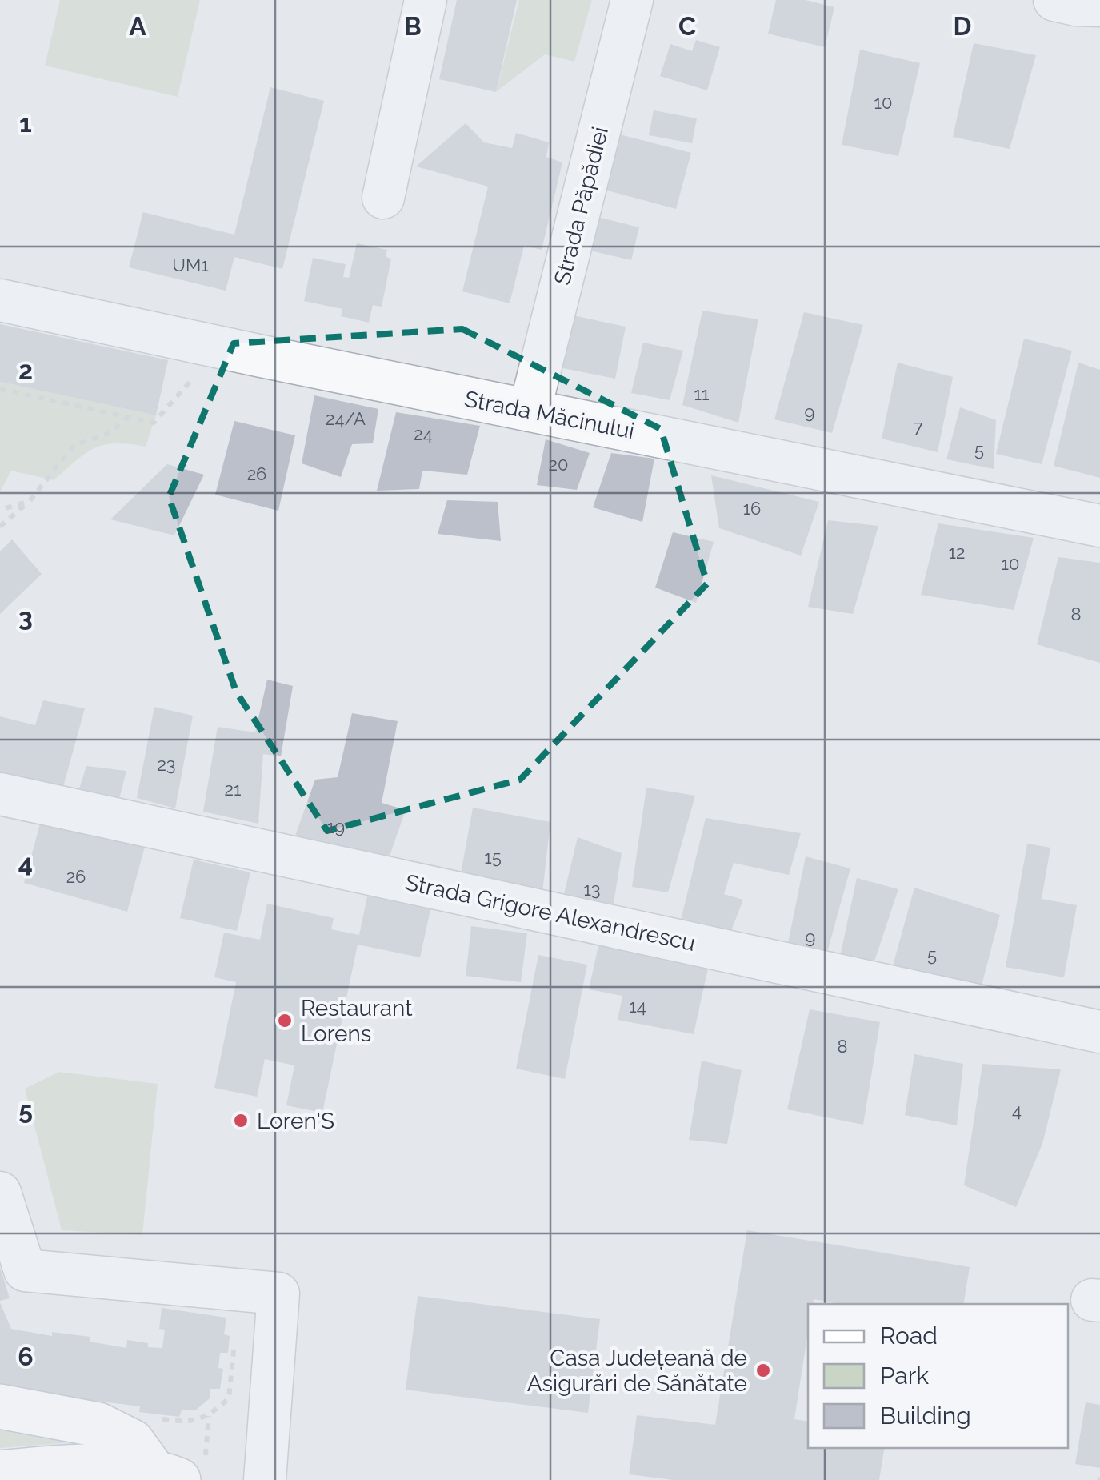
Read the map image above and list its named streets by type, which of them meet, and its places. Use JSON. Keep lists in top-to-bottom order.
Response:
{
  "streets": {
    "street": ["Strada Păpădiei", "Strada Măcinului", "Strada Grigore Alexandrescu"]
  },
  "crossings": [
    ["Strada Păpădiei", "Strada Măcinului"]
  ],
  "places": ["Restaurant Lorens", "Loren'S", "Casa Județeană de Asigurări de Sănătate"],
  "house_numbers": [
    "10",
    "UM1",
    "11",
    "9",
    "24/A",
    "7",
    "24",
    "5",
    "20",
    "26",
    "16",
    "12",
    "10",
    "8",
    "23",
    "21",
    "19",
    "15",
    "26",
    "13",
    "9",
    "5",
    "14",
    "8",
    "4"
  ],
  "legend": ["Road", "Park", "Building"],
  "grid": {
    "columns": [
      "A",
      "B",
      "C",
      "D"
    ],
    "rows": [
      "1",
      "2",
      "3",
      "4",
      "5",
      "6"
    ]
  }
}
